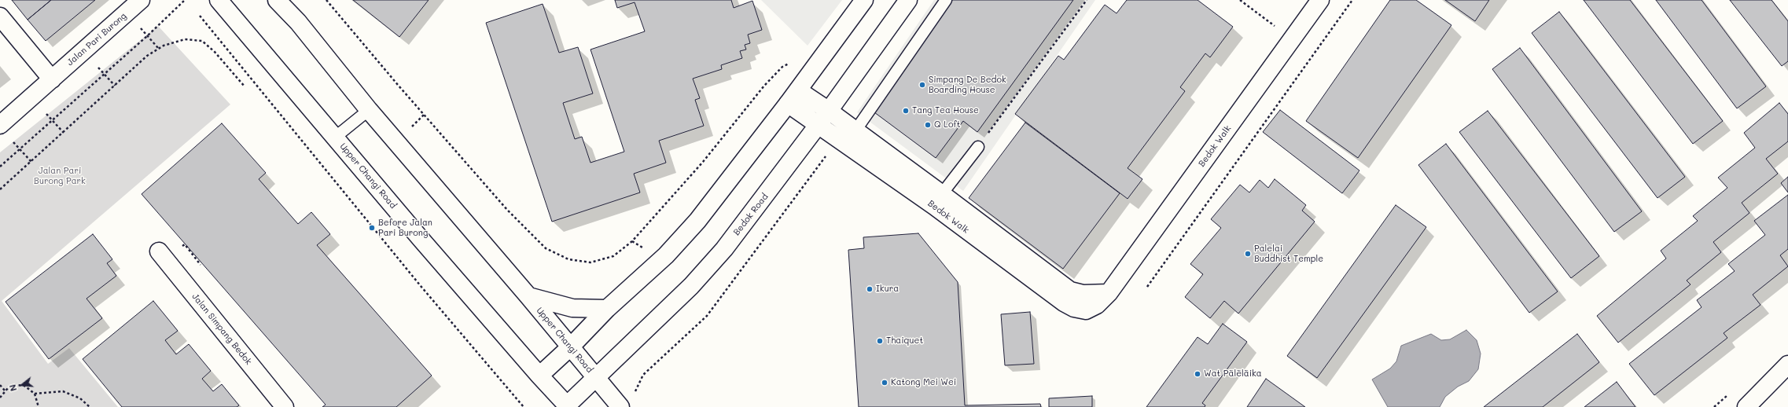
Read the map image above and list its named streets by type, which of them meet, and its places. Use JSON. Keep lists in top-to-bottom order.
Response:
{
  "streets": {
    "street": [
      "Jalan Pari Burong",
      "Bedok Walk",
      "Upper Changi Road",
      "Bedok Road",
      "Jalan Simpang Bedok"
    ]
  },
  "crossings": [
    ["Bedok Walk", "Bedok Road"],
    ["Upper Changi Road", "Bedok Road"]
  ],
  "parks": ["Jalan Pari Burong Park"],
  "places": [
    "Simpang De Bedok Boarding House",
    "Tang Tea House",
    "Q Loft",
    "Before Jalan Pari Burong",
    "Palelai Buddhist Temple",
    "Ikura",
    "Thaiquet",
    "Wat Pālēlāika",
    "Katong Mei Wei"
  ],
  "north": "left"
}
